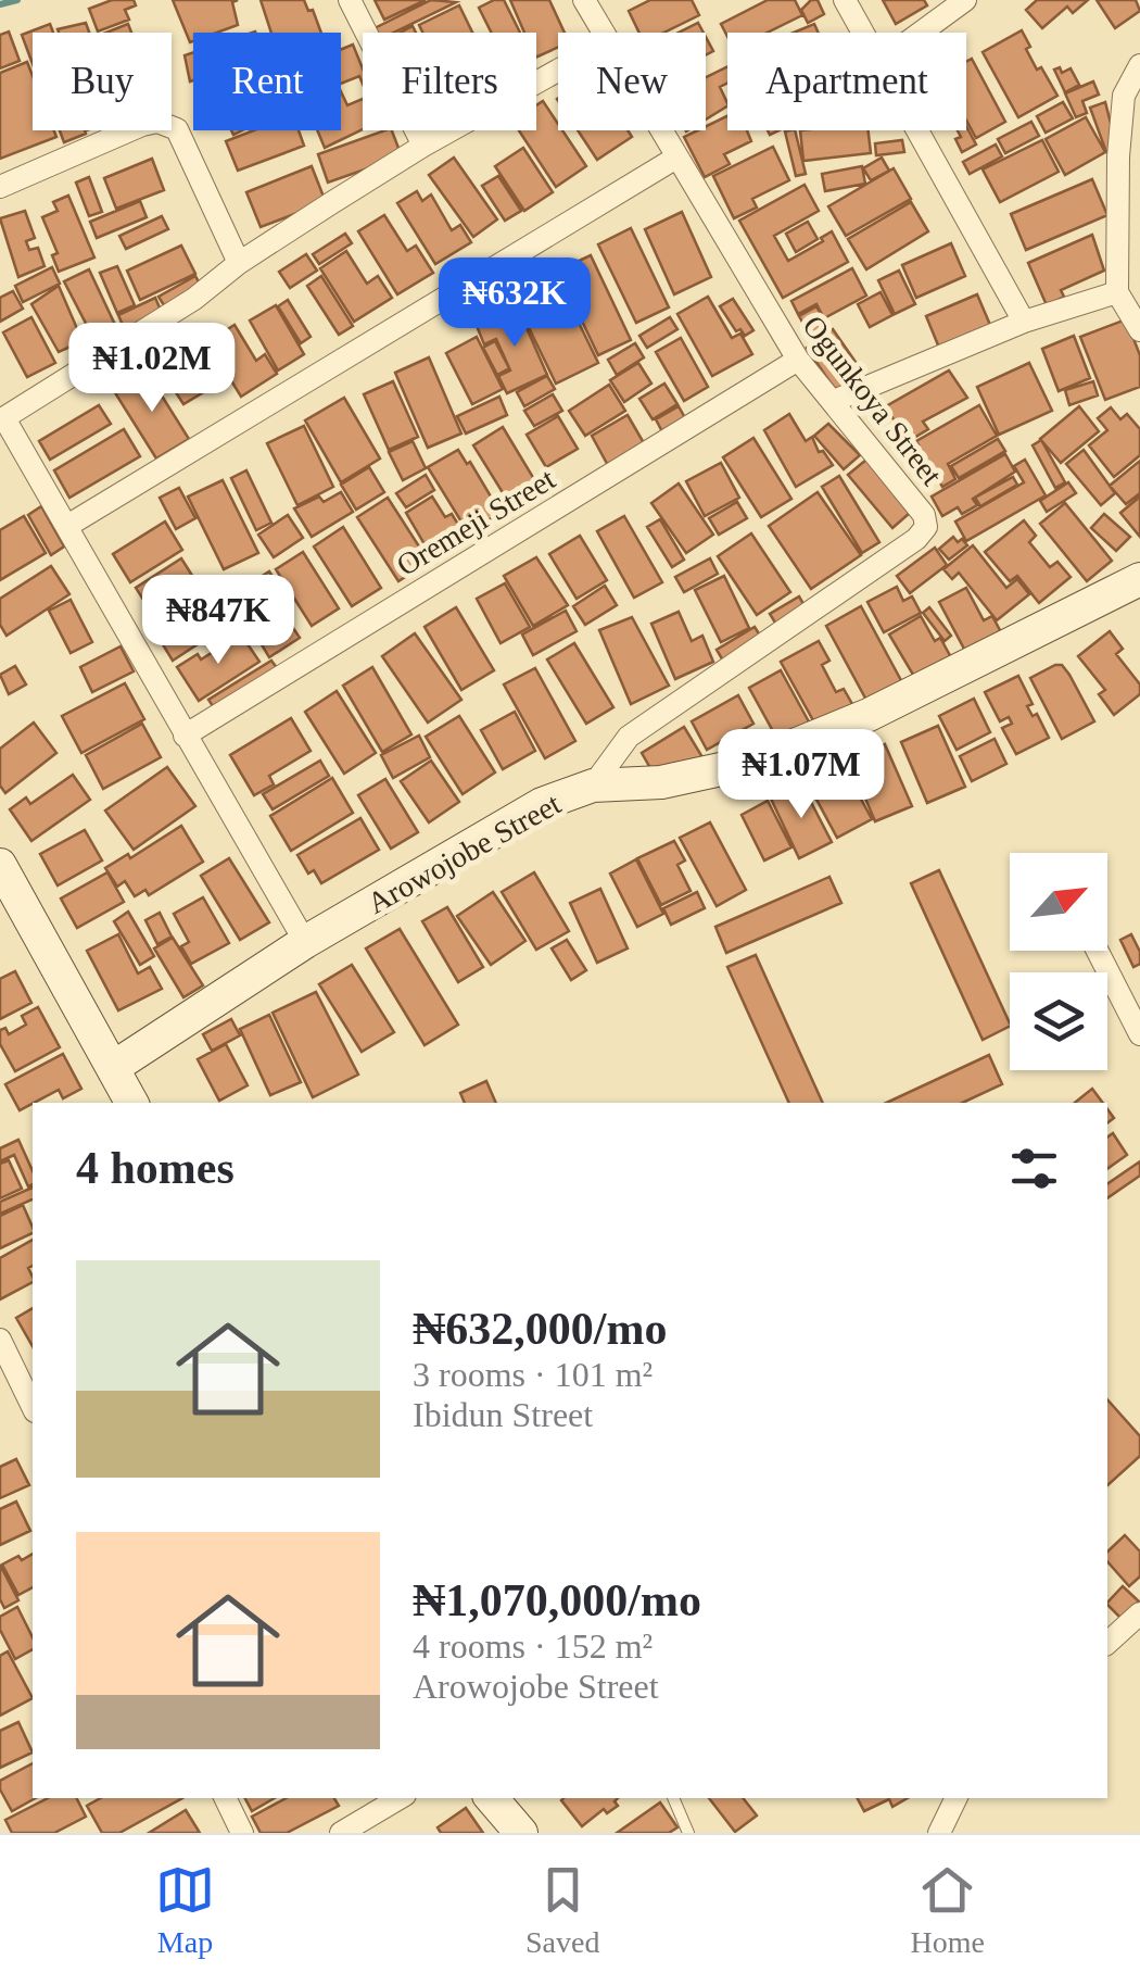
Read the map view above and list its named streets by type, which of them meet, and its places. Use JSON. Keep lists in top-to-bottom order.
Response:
{
  "streets": {
    "street": ["Ogunkoya Street", "Oremeji Street", "Arowojobe Street"]
  },
  "crossings": [
    ["Ogunkoya Street", "Oremeji Street"],
    ["Ogunkoya Street", "Arowojobe Street"]
  ],
  "north": "top right",
  "page": {
    "chip": [
      "Buy",
      "Rent",
      "Filters",
      "New",
      "Apartment"
    ],
    "price": [
      "₦632K",
      "₦1.02M",
      "₦847K",
      "₦1.07M"
    ],
    "heading": "4 homes",
    "list": [
      {
        "name": "₦632,000/mo",
        "note": "3 rooms · 101 m² · Ibidun Street"
      },
      {
        "name": "₦1,070,000/mo",
        "note": "4 rooms · 152 m² · Arowojobe Street"
      }
    ],
    "tabs": ["Map", "Saved", "Home"]
  }
}
